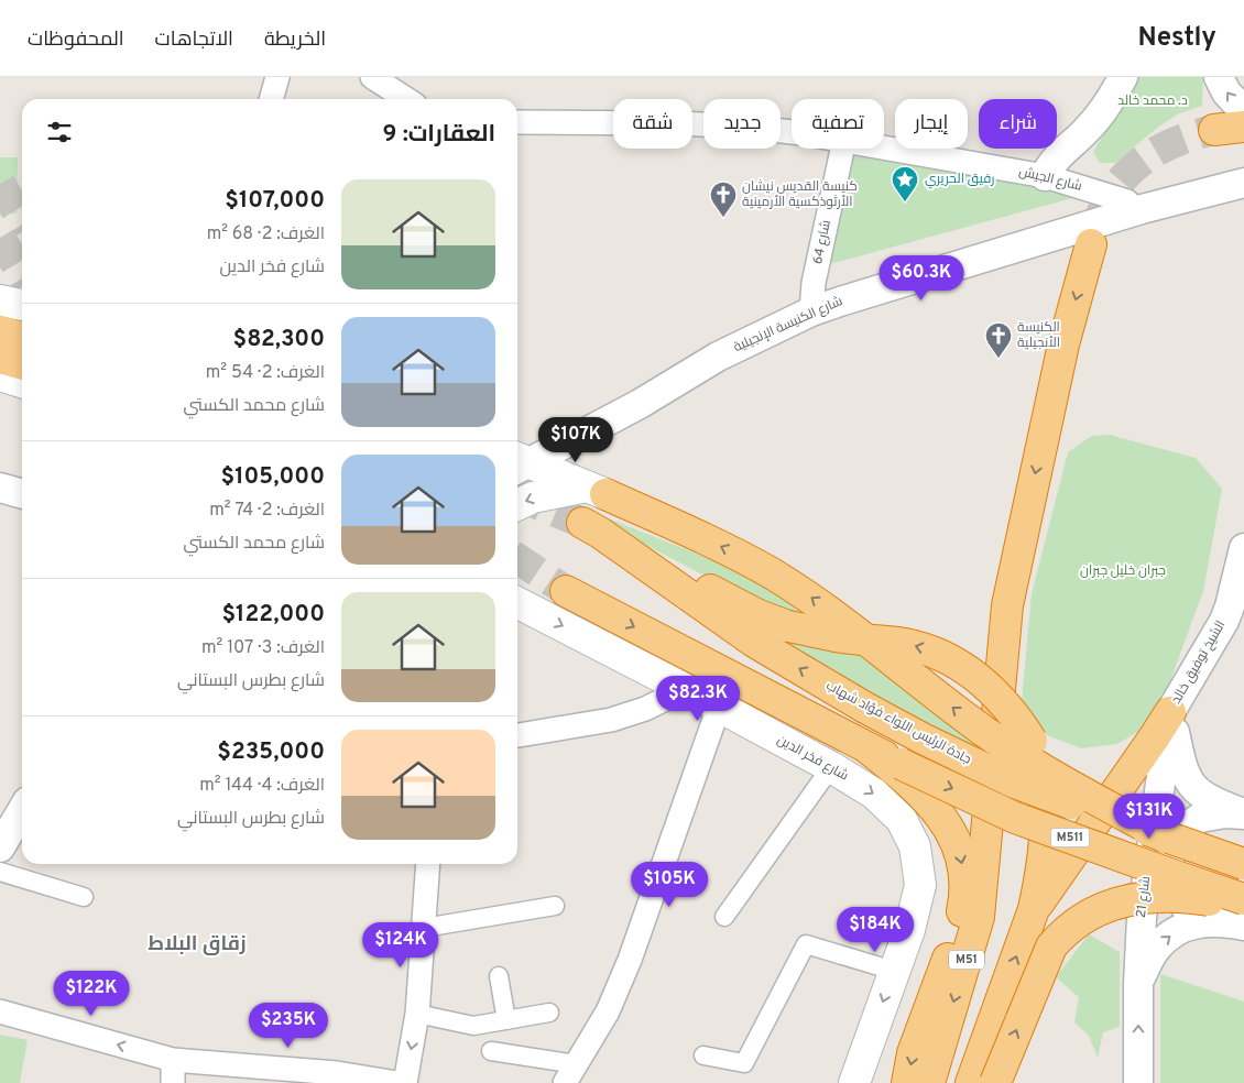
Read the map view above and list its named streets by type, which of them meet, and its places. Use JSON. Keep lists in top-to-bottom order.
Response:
{
  "streets": {
    "highway": ["جادة الرئيس اللواء فؤاد شهاب", "M511", "M51"],
    "main road": ["شارع فخر الدين"],
    "street": [
      "شارع الجيش",
      "شارع 64",
      "شارع الكنيسة الإنجيلية",
      "الشيخ توفيق خالد",
      "شارع 21"
    ]
  },
  "crossings": [
    ["شارع الجيش", "شارع الكنيسة الإنجيلية"],
    ["شارع 64", "شارع الكنيسة الإنجيلية"],
    ["الشيخ توفيق خالد", "شارع 21"]
  ],
  "one_way": ["شارع فخر الدين"],
  "districts": ["زقاق البلاط"],
  "parks": ["د. محمد خالد", "جبران خليل جبران"],
  "places": {
    "place": ["رفيق الحريري"],
    "church": ["كنيسة القديس نيشان الأرثوذكسية الأرمينية", "الكنيسة الأنجيلية"]
  },
  "page": {
    "header": "Nestly",
    "nav": ["الخريطة", "الاتجاهات", "المحفوظات"],
    "chip": [
      "شراء",
      "إيجار",
      "تصفية",
      "جديد",
      "شقة"
    ],
    "heading": "العقارات: 9",
    "list": [
      {
        "name": "$107,000",
        "note": "الغرف: 2 · 68 m² · شارع فخر الدين"
      },
      {
        "name": "$82,300",
        "note": "الغرف: 2 · 54 m² · شارع محمد الكستي"
      },
      {
        "name": "$105,000",
        "note": "الغرف: 2 · 74 m² · شارع محمد الكستي"
      },
      {
        "name": "$122,000",
        "note": "الغرف: 3 · 107 m² · شارع بطرس البستاني"
      },
      {
        "name": "$235,000",
        "note": "الغرف: 4 · 144 m² · شارع بطرس البستاني"
      }
    ],
    "price": [
      "$60.3K",
      "$107K",
      "$82.3K",
      "$131K",
      "$105K",
      "$184K",
      "$124K",
      "$122K",
      "$235K"
    ]
  }
}
